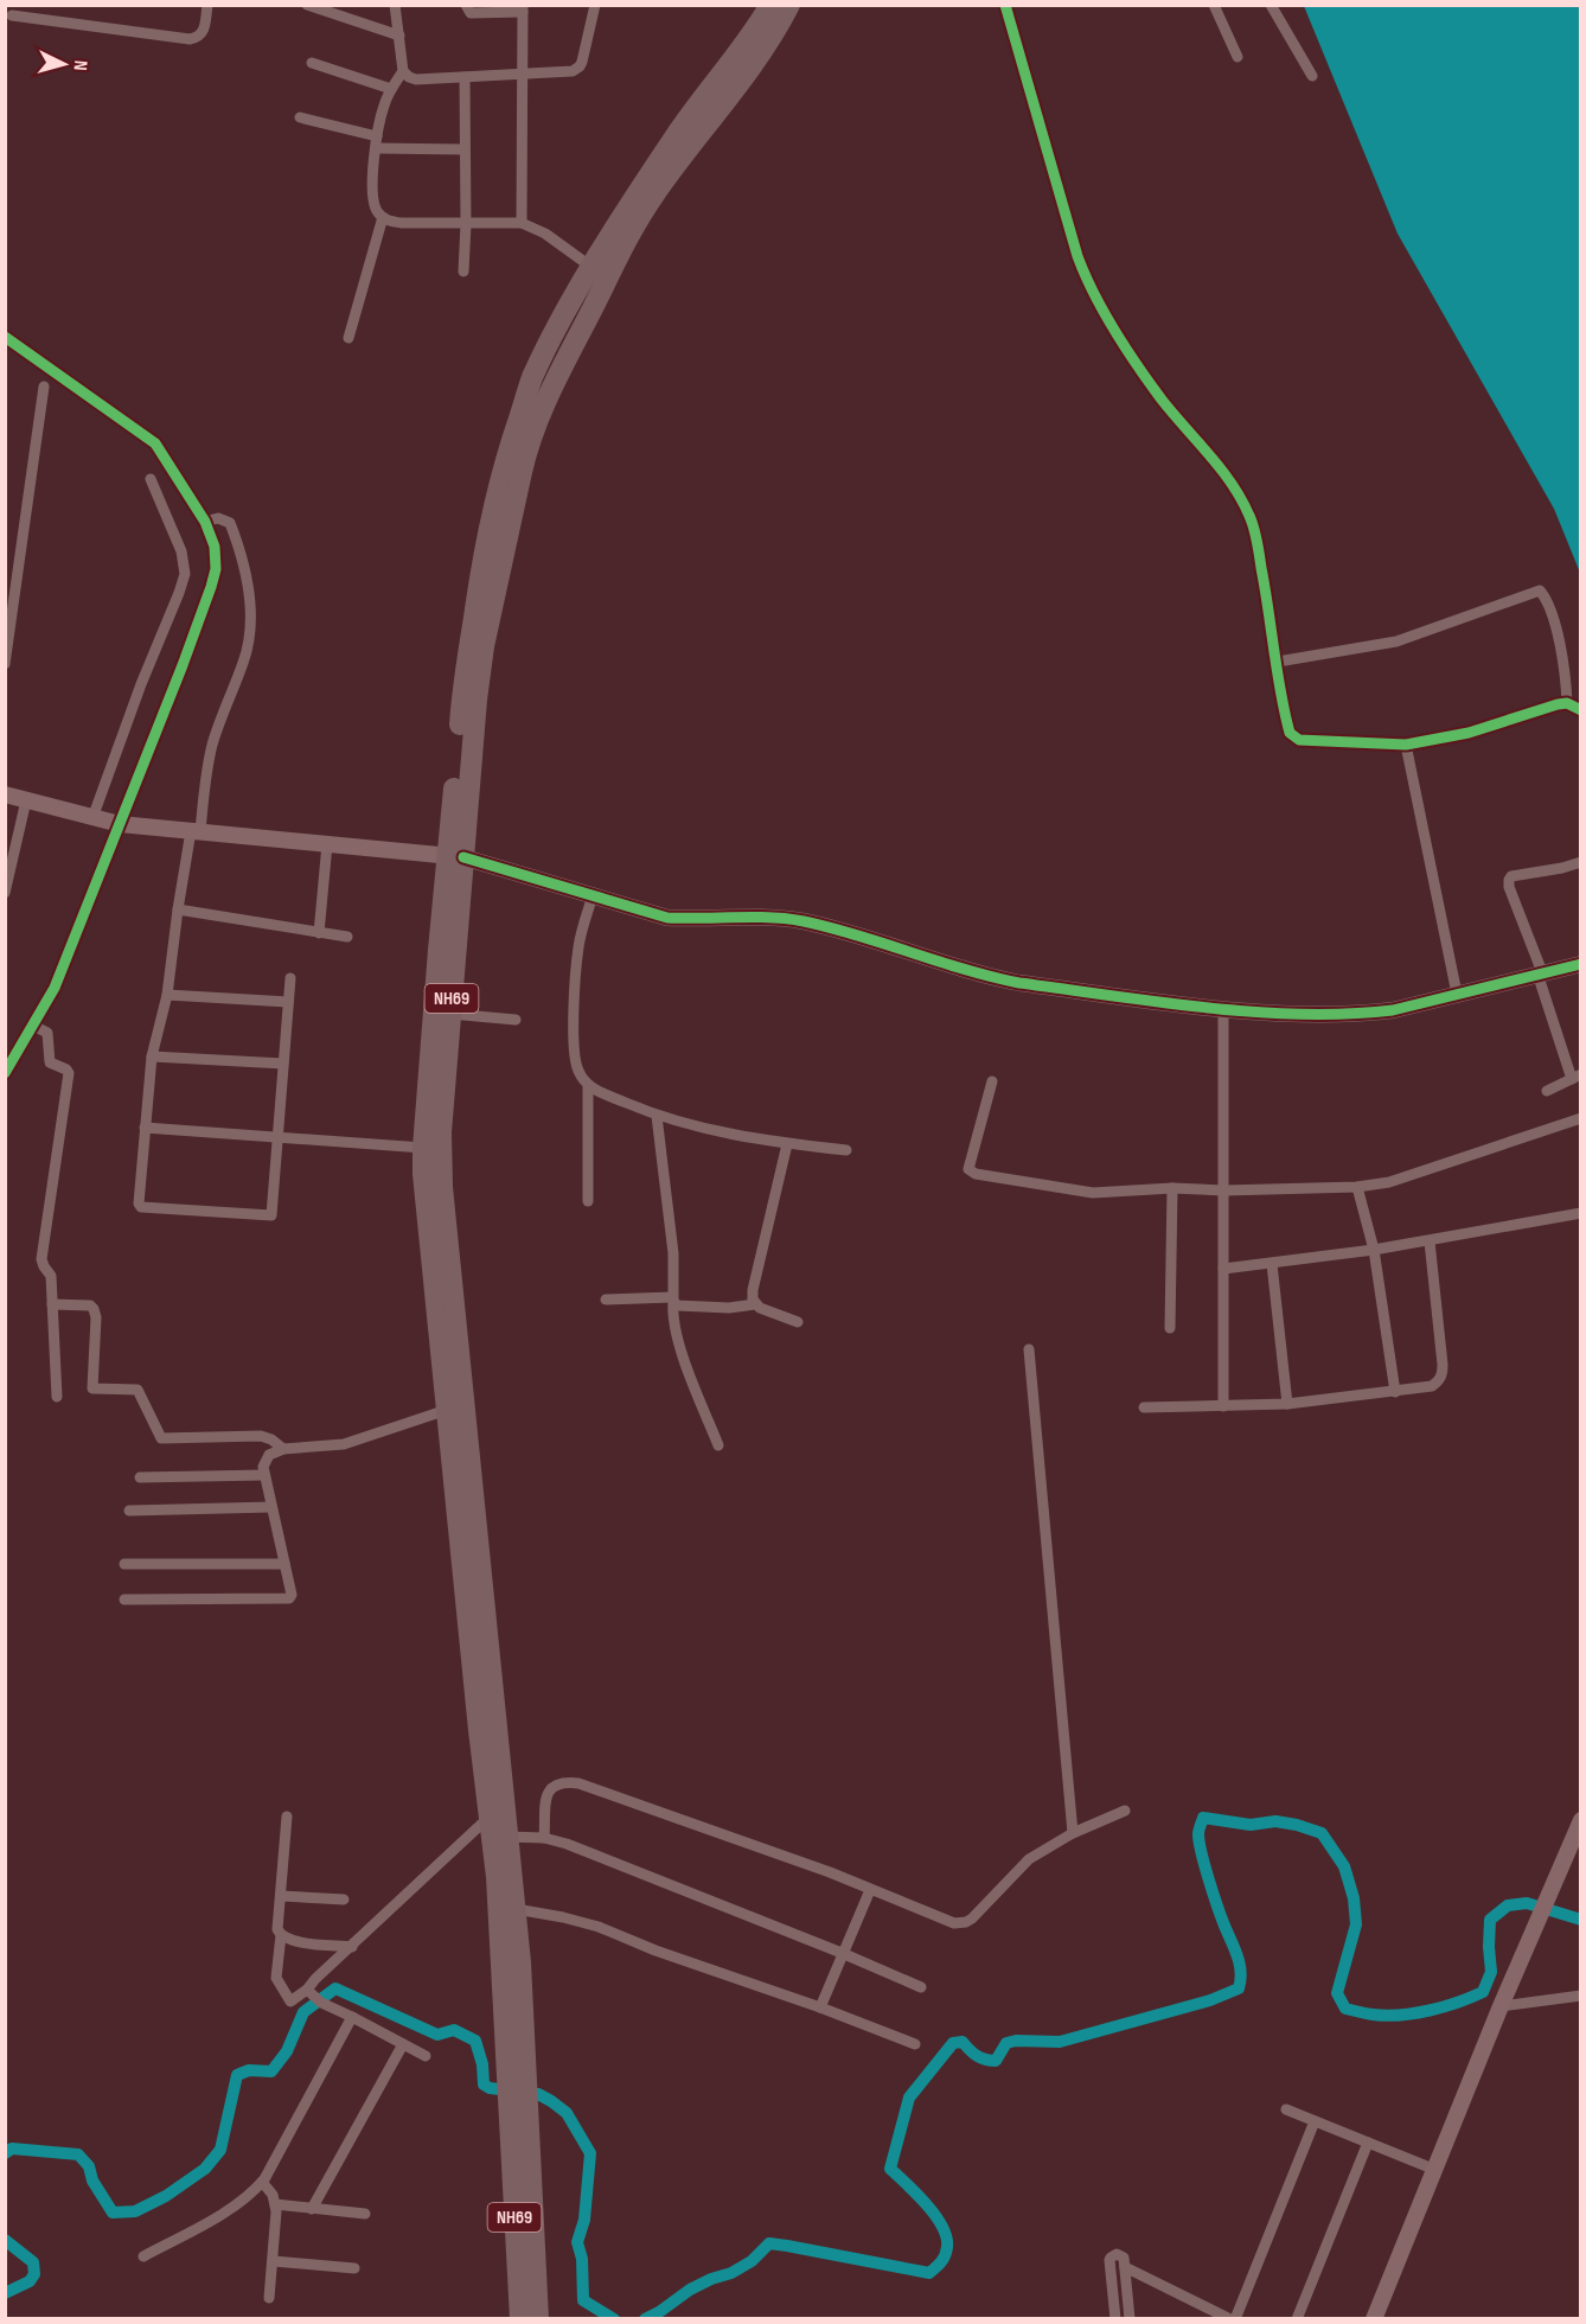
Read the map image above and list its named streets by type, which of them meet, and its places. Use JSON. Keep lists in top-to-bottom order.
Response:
{
  "streets": {
    "highway": ["NH69"]
  },
  "north": "right"
}
